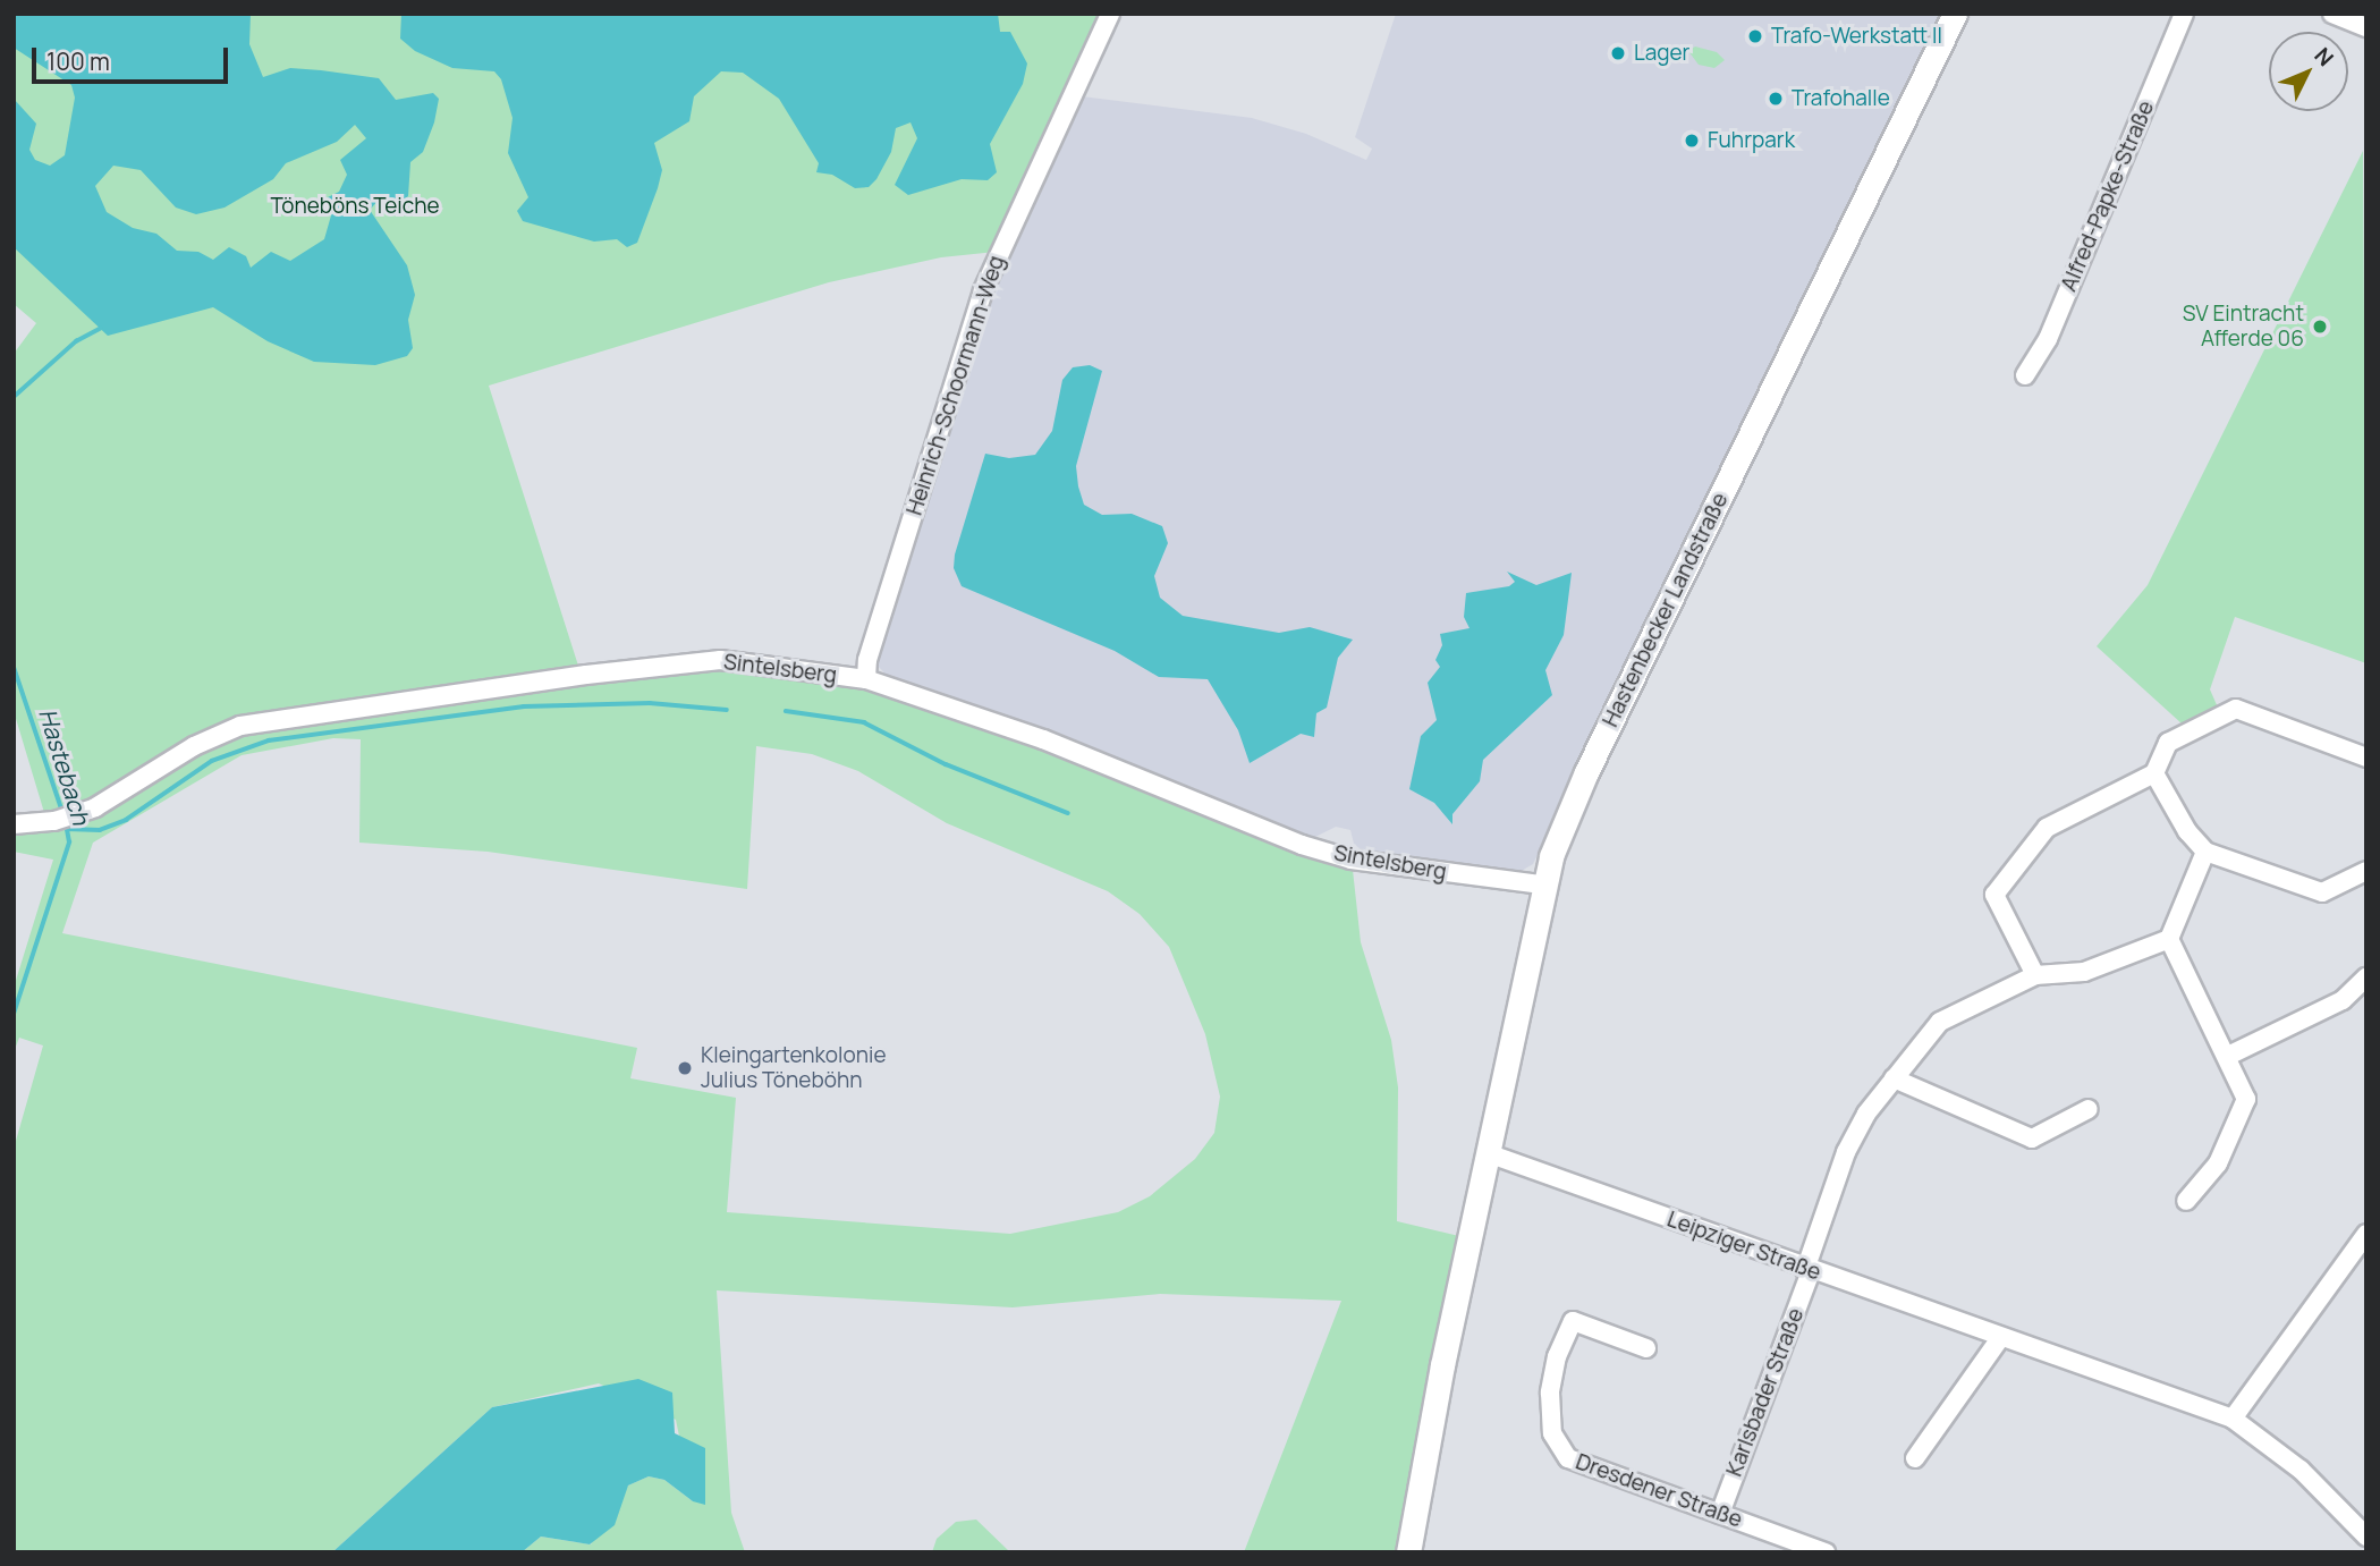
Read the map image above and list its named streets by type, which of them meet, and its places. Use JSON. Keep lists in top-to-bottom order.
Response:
{
  "streets": {
    "main road": ["Hastenbecker Landstraße"],
    "street": [
      "Alfred-Papke-Straße",
      "Heinrich-Schoormann-Weg",
      "Sintelsberg",
      "Leipziger Straße",
      "Karlsbader Straße",
      "Dresdener Straße"
    ]
  },
  "crossings": [
    ["Heinrich-Schoormann-Weg", "Sintelsberg"],
    ["Hastenbecker Landstraße", "Sintelsberg"],
    ["Hastenbecker Landstraße", "Leipziger Straße"],
    ["Leipziger Straße", "Karlsbader Straße"],
    ["Karlsbader Straße", "Dresdener Straße"]
  ],
  "water": ["Hastebach"],
  "parks": ["Töneböns Teiche"],
  "places": [
    "Trafo-Werkstatt II",
    "Lager",
    "Trafohalle",
    "Fuhrpark",
    "SV Eintracht Afferde 06",
    "Kleingartenkolonie Julius Töneböhn"
  ],
  "scale_bar": "100 m",
  "north": "top right"
}
